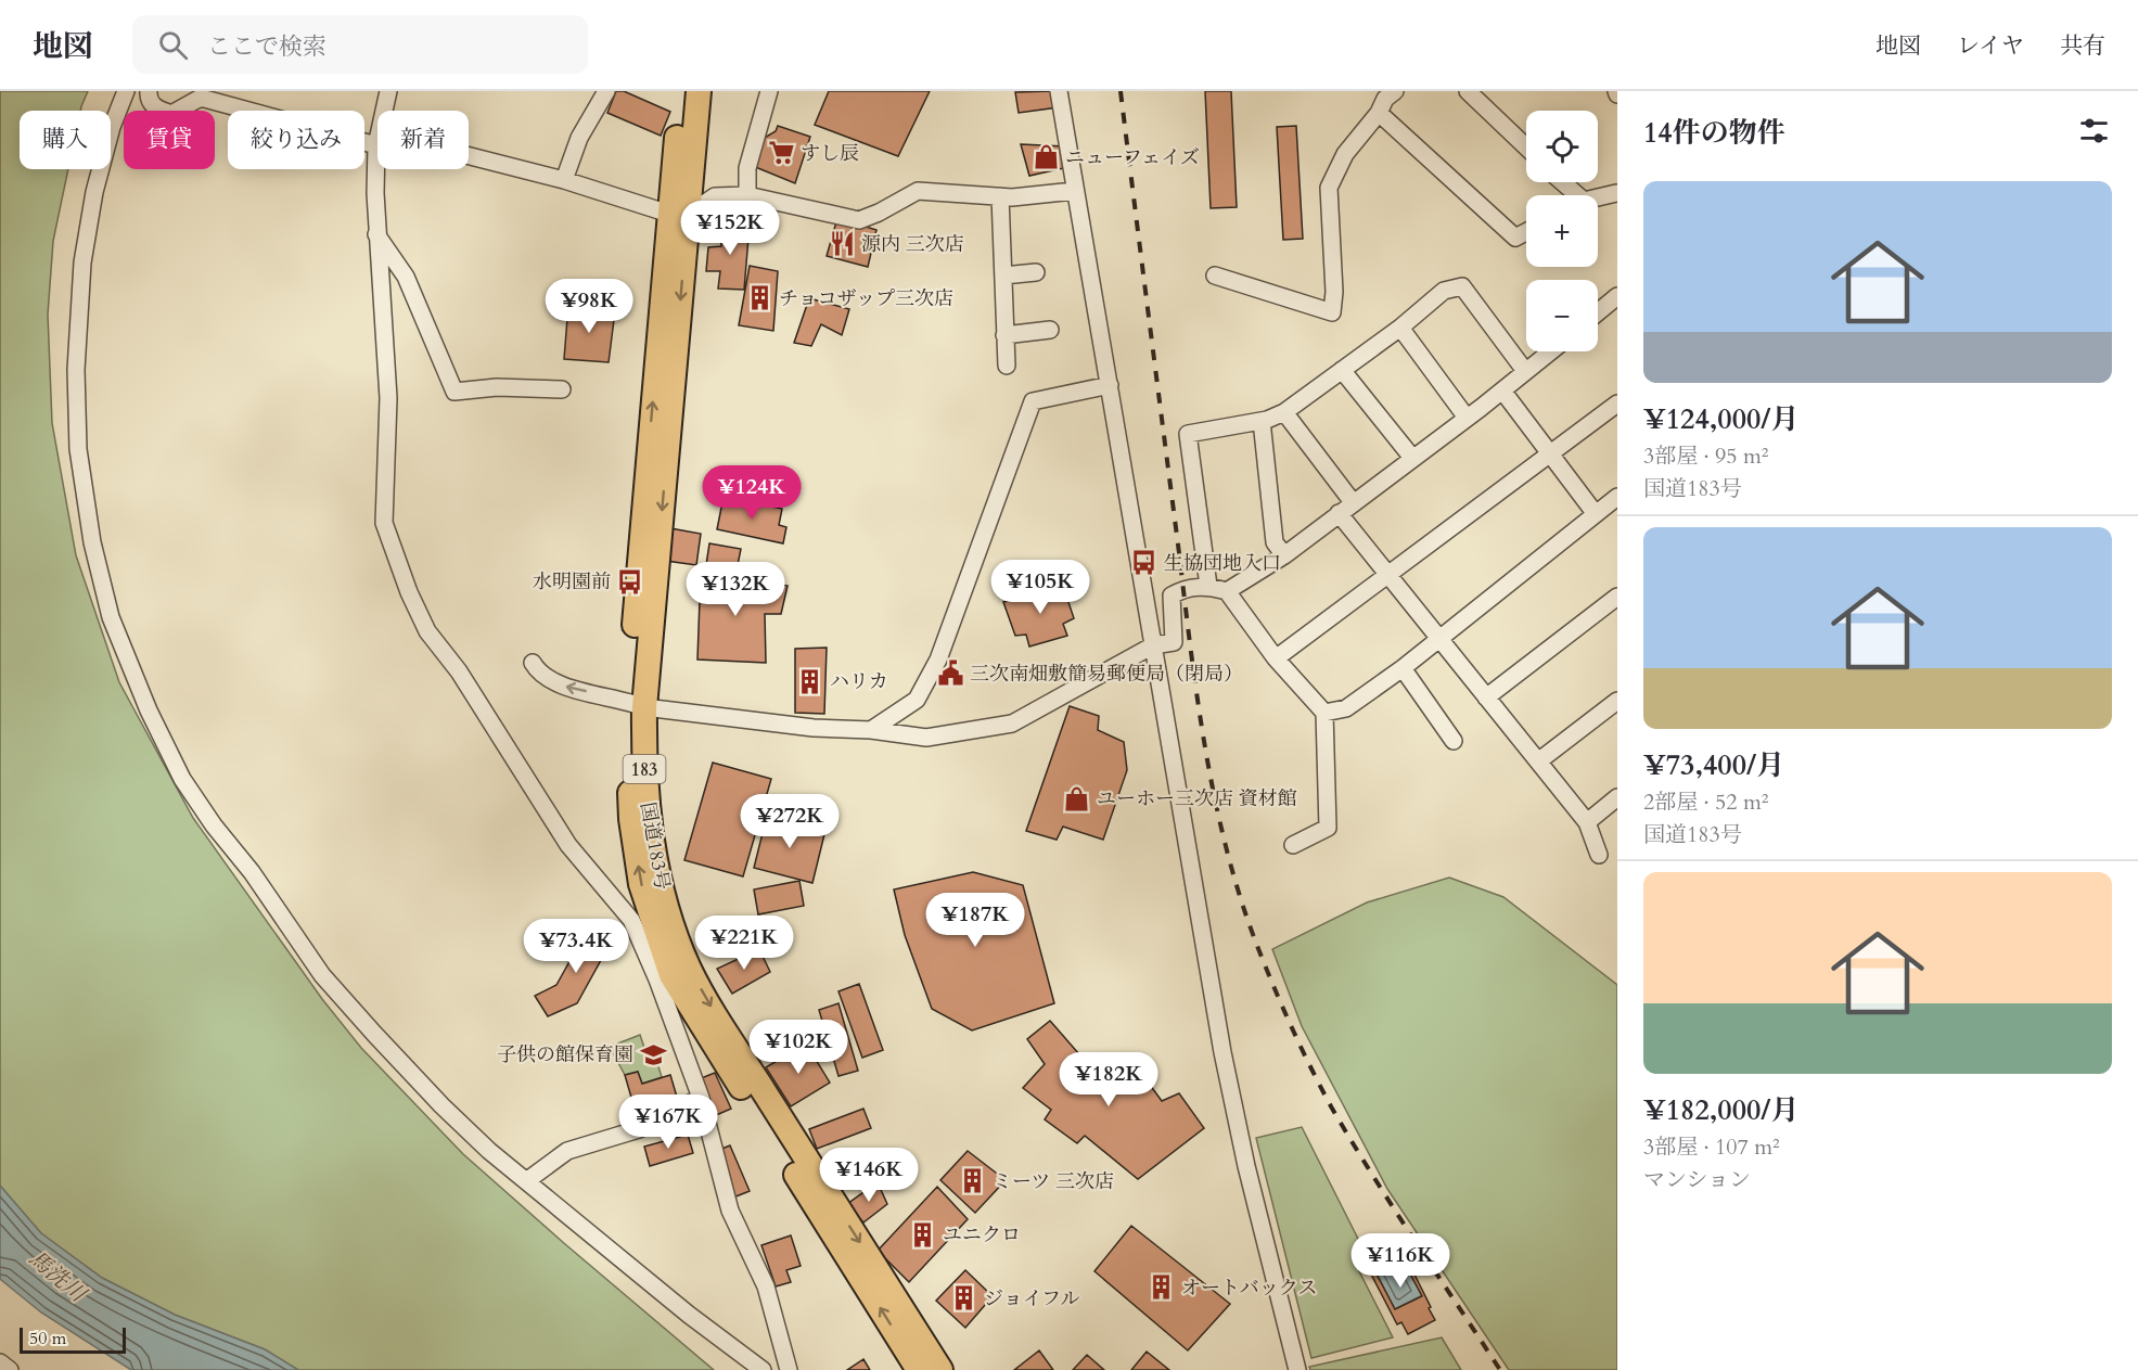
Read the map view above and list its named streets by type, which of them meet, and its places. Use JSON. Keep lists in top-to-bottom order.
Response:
{
  "streets": {
    "highway": ["183", "国道183号"]
  },
  "water": ["馬洗川"],
  "places": {
    "supermarket": ["すし辰"],
    "shop": ["ニューフェイズ", "ユーホー三次店 資材館"],
    "restaurant": ["源内 三次店"],
    "building": [
      "チョコザップ三次店",
      "ハリカ",
      "ミーツ 三次店",
      "ユニクロ",
      "オートバックス",
      "ジョイフル"
    ],
    "bus stop": ["生協団地入口", "水明園前"],
    "public building": ["三次南畑敷簡易郵便局（閉局）"],
    "school or university": ["子供の館保育園"]
  },
  "scale_bar": "50 m",
  "page": {
    "header": "地図",
    "search": "ここで検索",
    "nav": ["地図", "レイヤ", "共有"],
    "heading": "14件の物件",
    "map_buttons": ["+", "−"],
    "chip": [
      "購入",
      "賃貸",
      "絞り込み",
      "新着"
    ],
    "list": [
      {
        "name": "¥124,000/月",
        "note": "3部屋 · 95 m² · 国道183号"
      },
      {
        "name": "¥73,400/月",
        "note": "2部屋 · 52 m² · 国道183号"
      },
      {
        "name": "¥182,000/月",
        "note": "3部屋 · 107 m² · マンション"
      }
    ],
    "price": [
      "¥152K",
      "¥98K",
      "¥124K",
      "¥105K",
      "¥132K",
      "¥272K",
      "¥187K",
      "¥221K",
      "¥73.4K",
      "¥102K",
      "¥182K",
      "¥167K",
      "¥146K",
      "¥116K"
    ],
    "scale": "50 m"
  }
}
